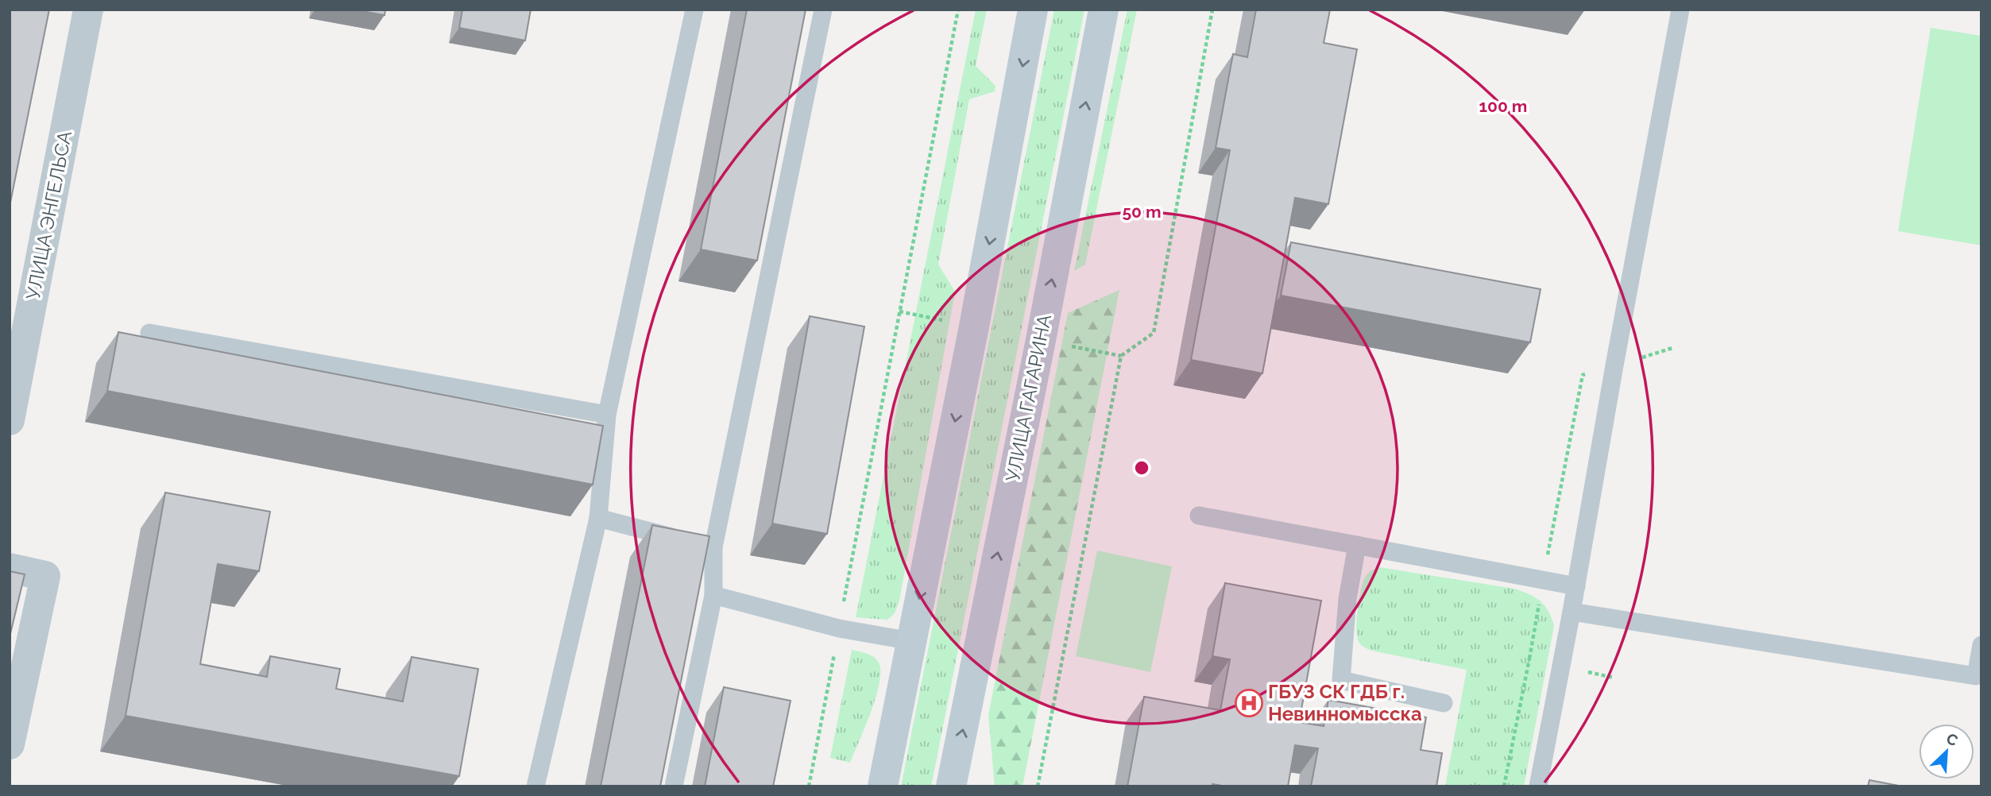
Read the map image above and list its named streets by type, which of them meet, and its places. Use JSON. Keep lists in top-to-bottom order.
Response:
{
  "streets": {
    "main road": ["УЛИЦА ГАГАРИНА"],
    "street": ["УЛИЦА ЭНГЕЛЬСА"]
  },
  "places": {
    "hospital": ["ГБУЗ СК ГДБ г. Невинномысска"]
  },
  "north": "top right",
  "rings": ["100 m", "50 m"]
}
